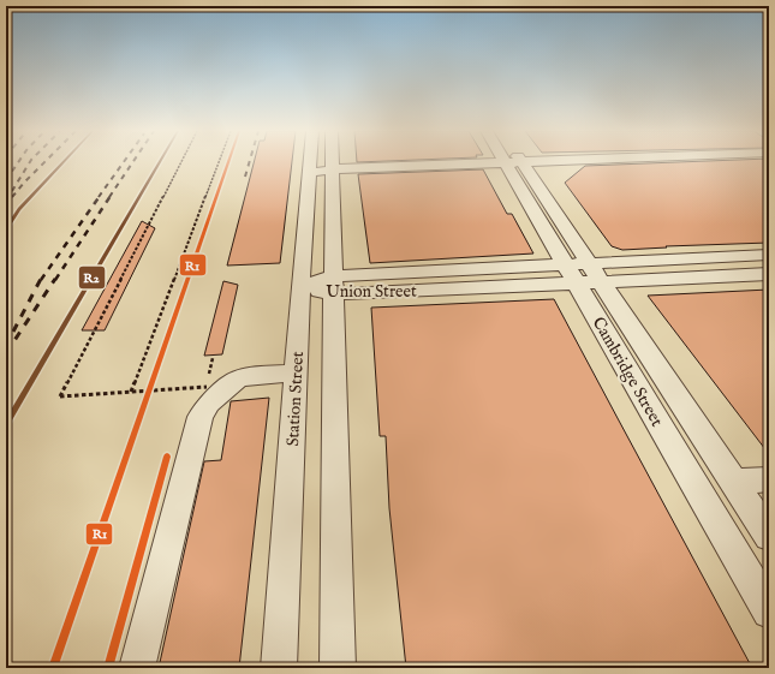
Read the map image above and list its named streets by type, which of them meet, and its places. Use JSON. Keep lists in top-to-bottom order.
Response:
{
  "streets": {
    "street": ["Union Street", "Cambridge Street", "Station Street"]
  },
  "crossings": [
    ["Union Street", "Cambridge Street"],
    ["Union Street", "Station Street"]
  ],
  "lines": ["transit line R1", "transit line R2"]
}
